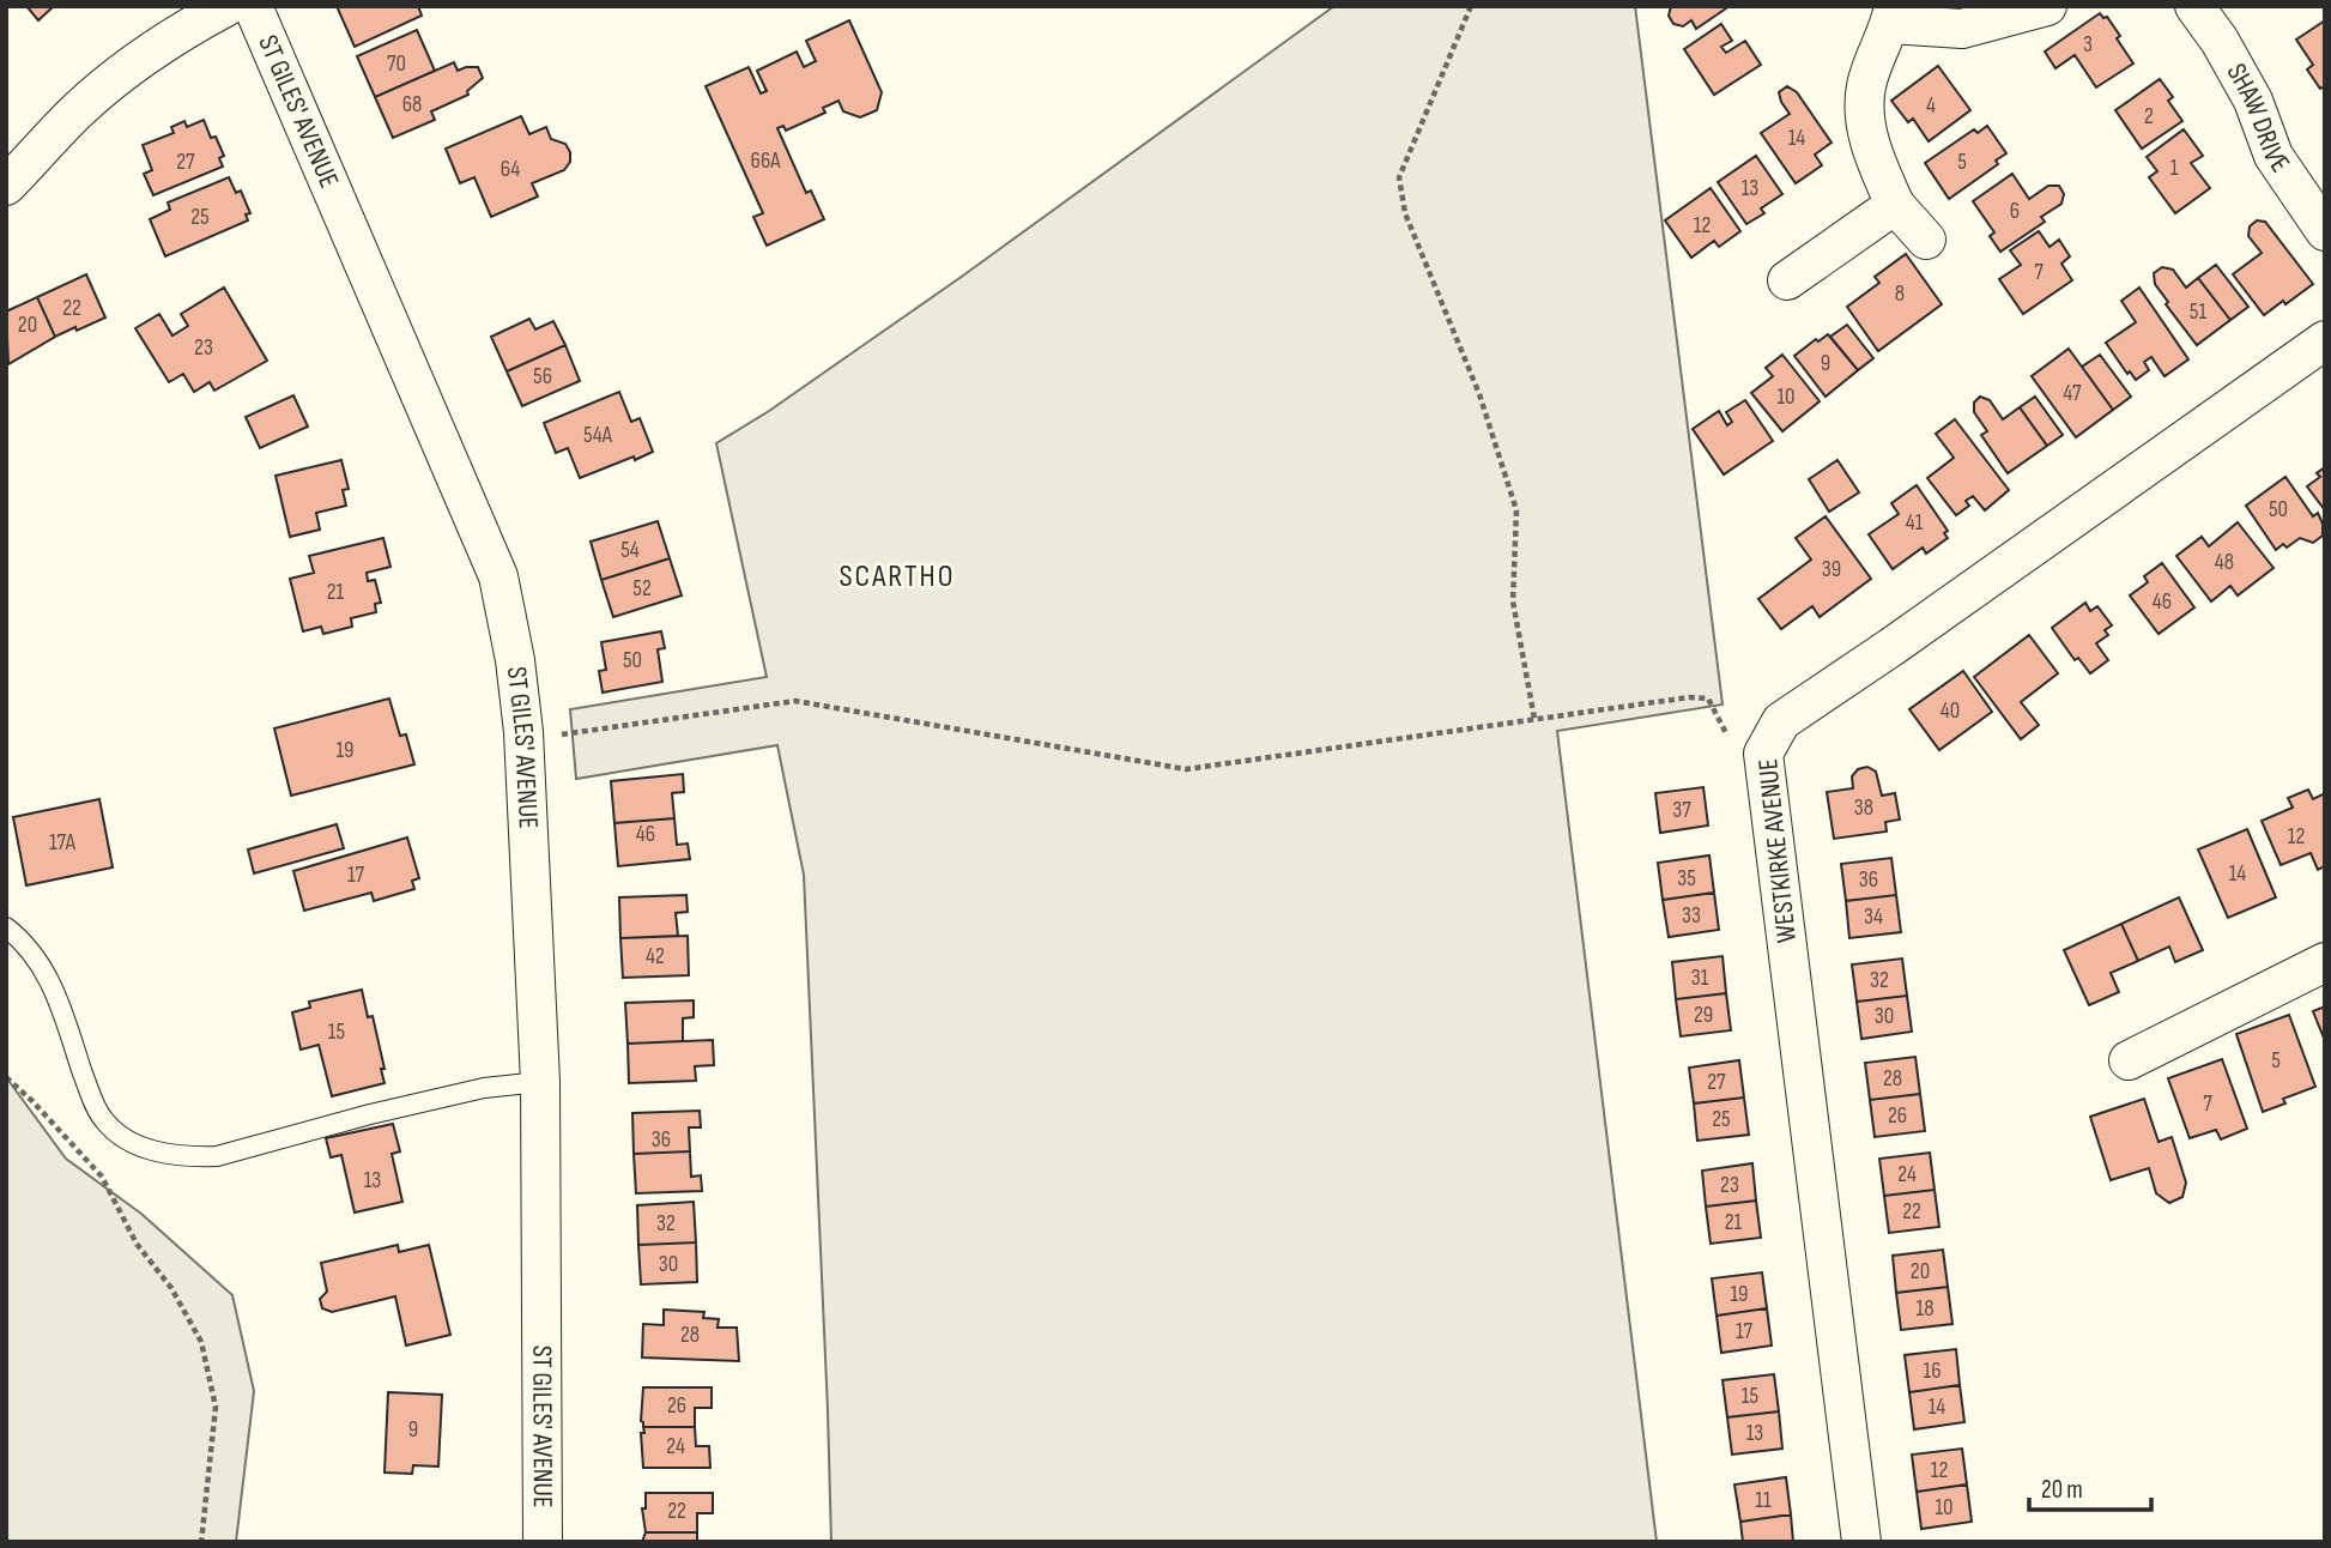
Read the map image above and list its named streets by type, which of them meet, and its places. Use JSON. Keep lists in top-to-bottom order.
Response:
{
  "streets": {
    "street": ["ST GILES' AVENUE", "SHAW DRIVE", "WESTKIRKE AVENUE"]
  },
  "districts": ["SCARTHO"],
  "house_numbers": [
    "3",
    "70",
    "68",
    "4",
    "2",
    "14",
    "66A",
    "27",
    "5",
    "1",
    "64",
    "13",
    "6",
    "25",
    "12",
    "7",
    "8",
    "22",
    "51",
    "20",
    "23",
    "9",
    "56",
    "47",
    "10",
    "54A",
    "50",
    "41",
    "54",
    "48",
    "39",
    "52",
    "21",
    "46",
    "50",
    "40",
    "19",
    "38",
    "37",
    "46",
    "12",
    "17A",
    "14",
    "17",
    "35",
    "36",
    "33",
    "34",
    "42",
    "31",
    "32",
    "29",
    "30",
    "15",
    "5",
    "28",
    "27",
    "7",
    "26",
    "25",
    "36",
    "24",
    "13",
    "23",
    "22",
    "21",
    "32",
    "30",
    "20",
    "19",
    "18",
    "17",
    "28",
    "16",
    "15",
    "26",
    "14",
    "9",
    "13",
    "24",
    "12",
    "11",
    "10",
    "22"
  ],
  "scale_bar": "20 m"
}
